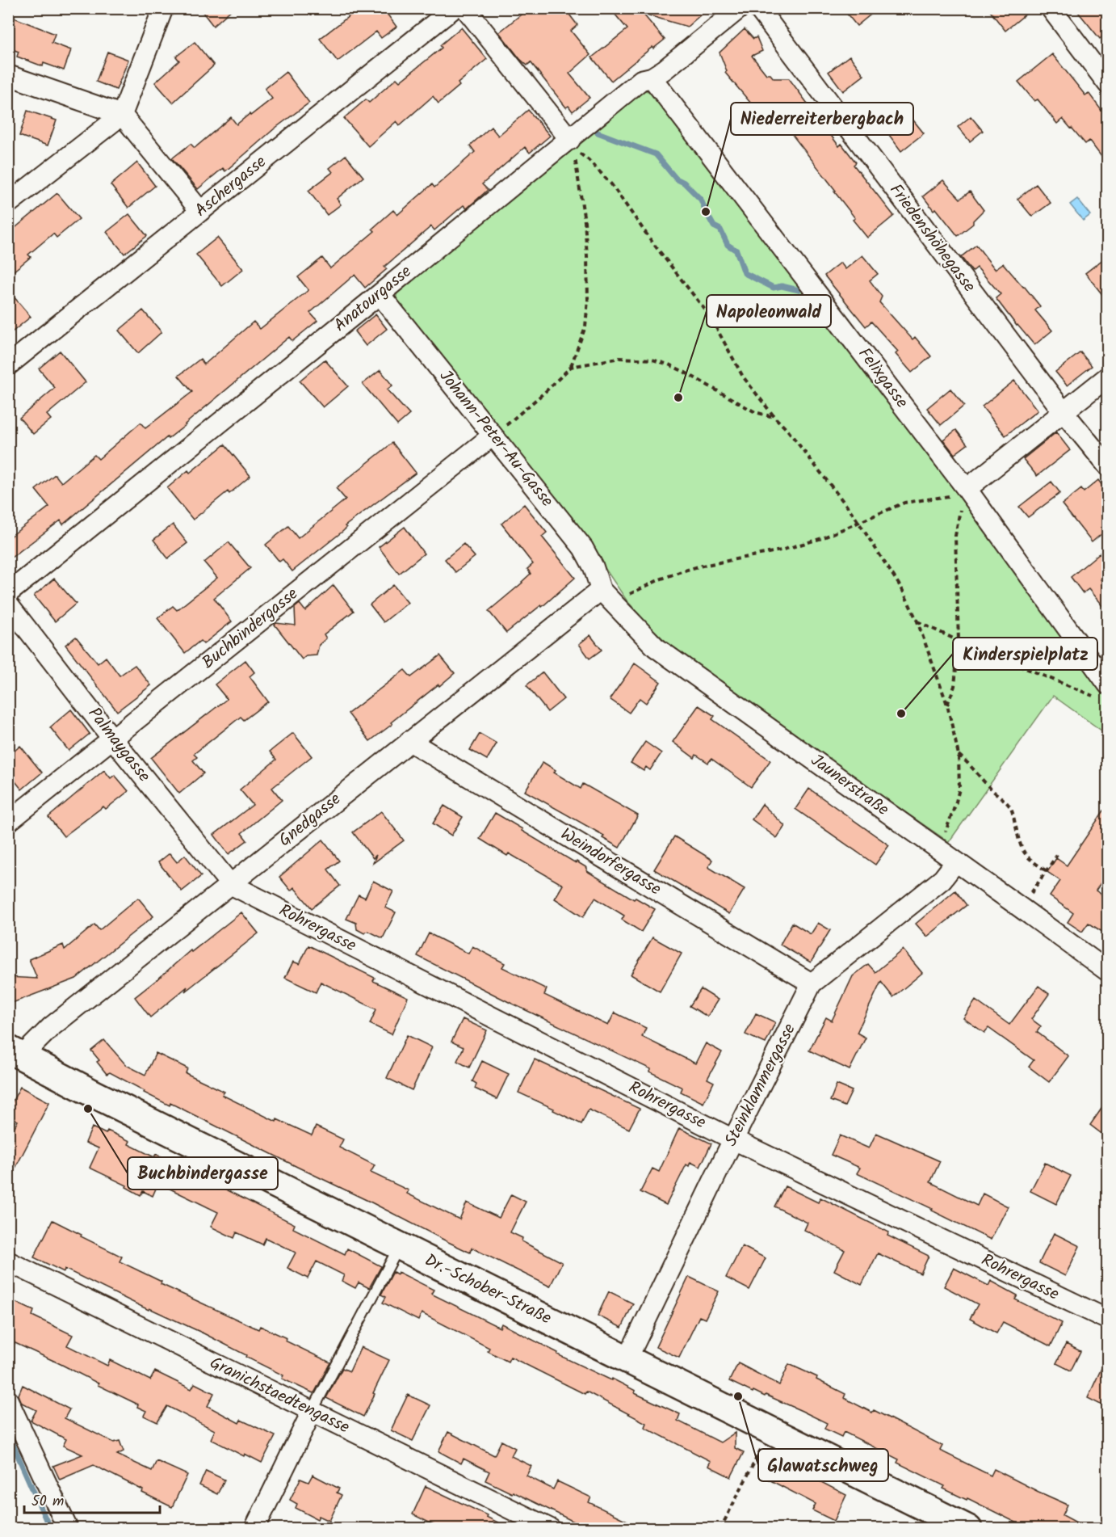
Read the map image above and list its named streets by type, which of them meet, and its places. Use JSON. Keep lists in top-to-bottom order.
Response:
{
  "streets": {
    "street": [
      "Aschergasse",
      "Friedenshöhegasse",
      "Anatourgasse",
      "Felixgasse",
      "Johann-Peter-Au-Gasse",
      "Buchbindergasse",
      "Palmaygasse",
      "Jaunerstraße",
      "Gnedgasse",
      "Weindorfergasse",
      "Rohrergasse",
      "Steinklammergasse",
      "Dr.-Schober-Straße",
      "Granichstaedtengasse"
    ]
  },
  "crossings": [
    ["Anatourgasse", "Felixgasse"],
    ["Anatourgasse", "Johann-Peter-Au-Gasse"],
    ["Johann-Peter-Au-Gasse", "Buchbindergasse"],
    ["Johann-Peter-Au-Gasse", "Jaunerstraße"],
    ["Johann-Peter-Au-Gasse", "Gnedgasse"],
    ["Buchbindergasse", "Palmaygasse"],
    ["Palmaygasse", "Gnedgasse"],
    ["Palmaygasse", "Rohrergasse"],
    ["Jaunerstraße", "Gnedgasse"],
    ["Jaunerstraße", "Steinklammergasse"],
    ["Gnedgasse", "Weindorfergasse"],
    ["Gnedgasse", "Rohrergasse"],
    ["Gnedgasse", "Dr.-Schober-Straße"],
    ["Weindorfergasse", "Steinklammergasse"],
    ["Rohrergasse", "Steinklammergasse"],
    ["Steinklammergasse", "Dr.-Schober-Straße"]
  ],
  "places": [
    "Niederreiterbergbach",
    "Napoleonwald",
    "Kinderspielplatz",
    "Buchbindergasse",
    "Glawatschweg"
  ],
  "scale_bar": "50 m"
}
